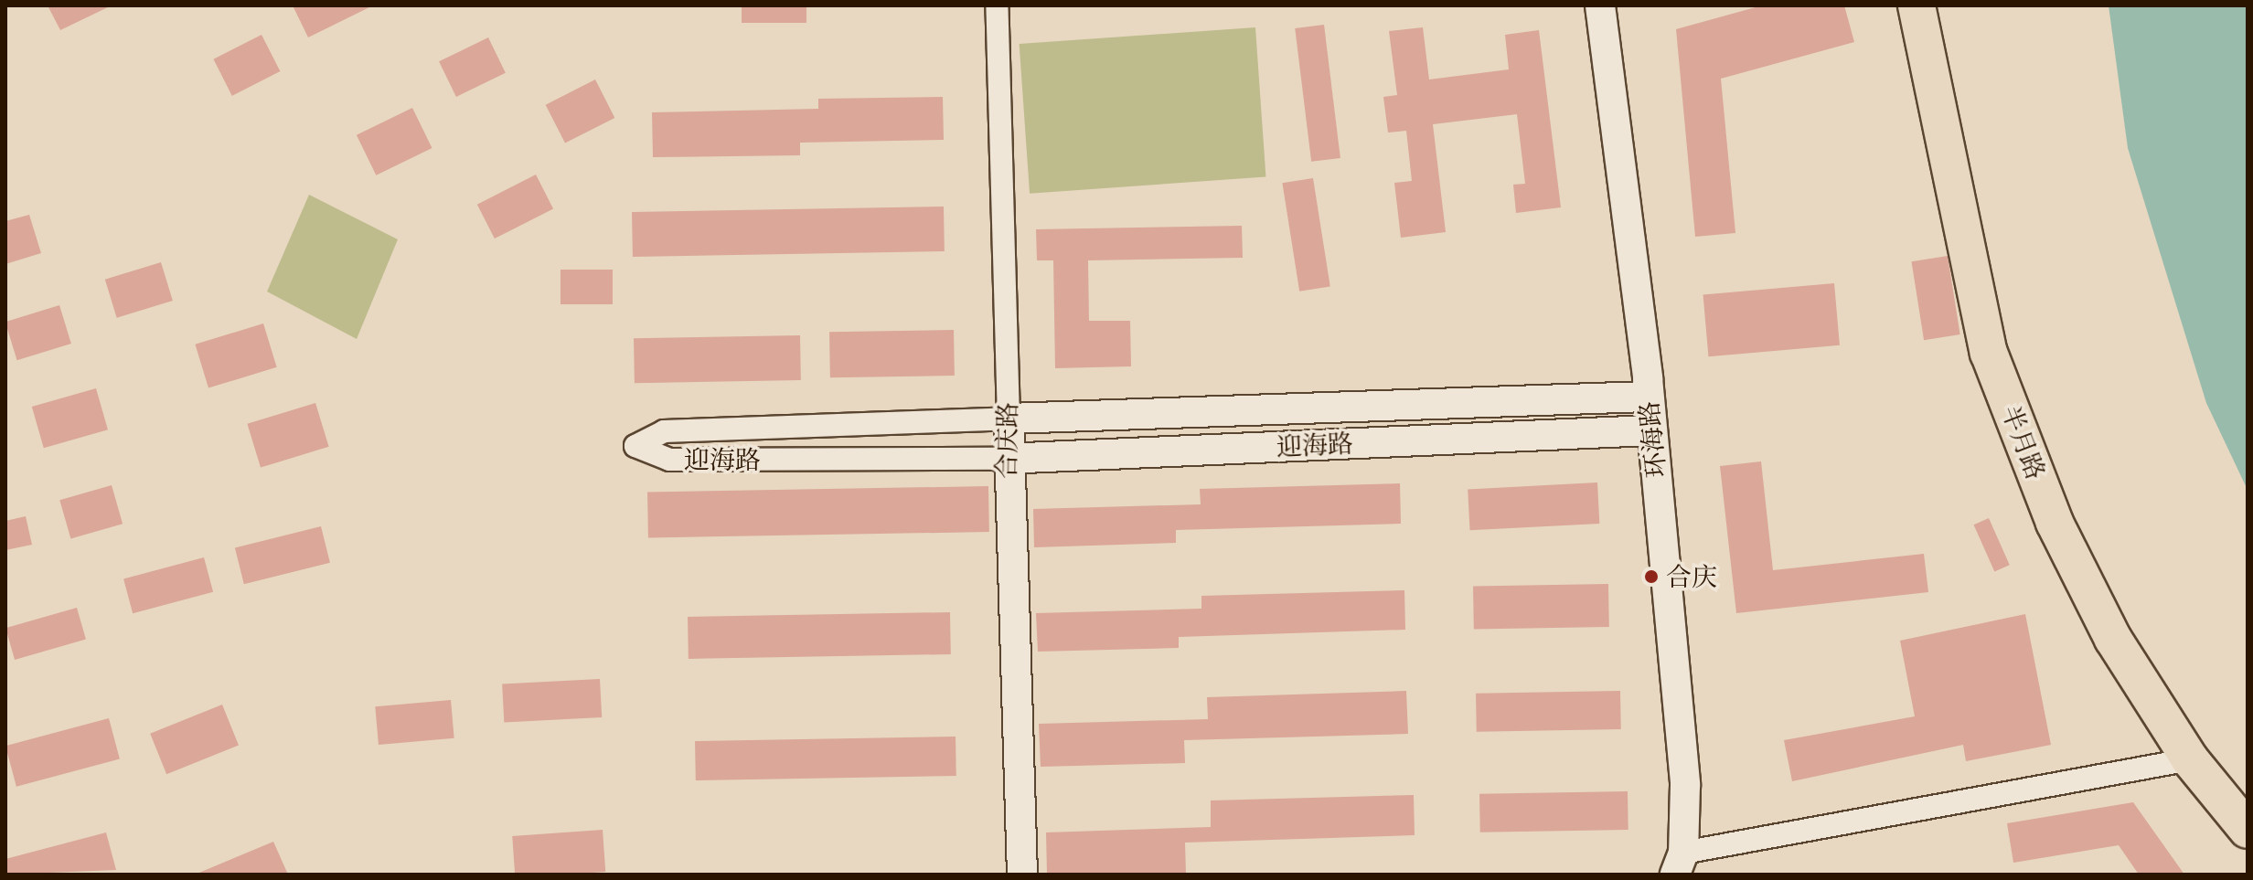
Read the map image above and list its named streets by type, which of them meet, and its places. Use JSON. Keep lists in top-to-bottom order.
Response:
{
  "streets": {
    "main road": ["半月路"],
    "street": ["环海路", "合庆路", "迎海路"]
  },
  "crossings": [
    ["环海路", "迎海路"],
    ["合庆路", "迎海路"]
  ],
  "places": ["合庆"]
}
